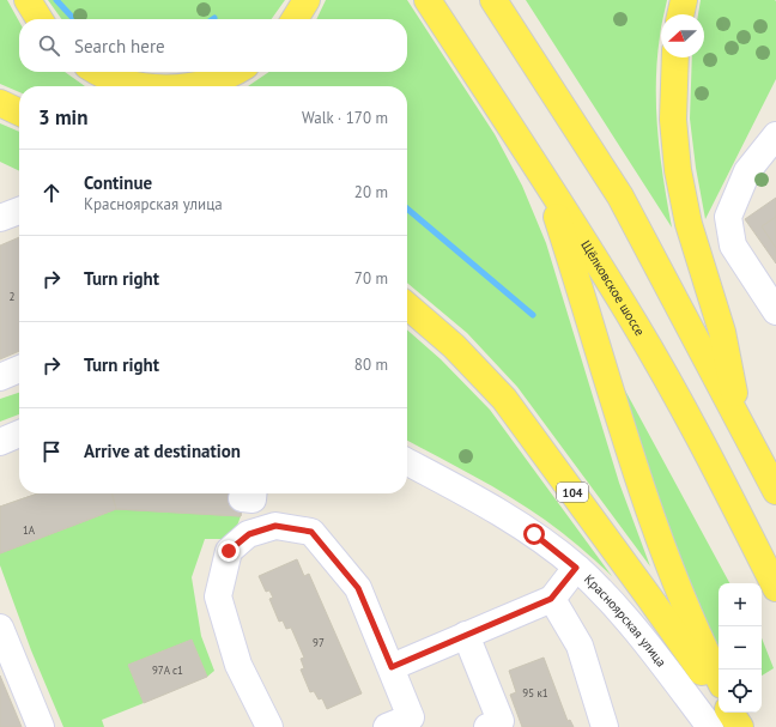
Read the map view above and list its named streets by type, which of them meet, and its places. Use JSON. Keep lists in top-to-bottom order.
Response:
{
  "streets": {
    "main road": ["Щёлковское шоссе", "104"],
    "street": ["Красноярская улица"]
  },
  "house_numbers": [
    "2",
    "1A",
    "97",
    "97А с1",
    "95 к1"
  ],
  "north": "left",
  "page": {
    "search": "Search here",
    "heading": ["3 min", "Walk · 170 m"],
    "list": [
      ["Continue", "Красноярская улица", "20 m"],
      ["Turn right", "70 m"],
      ["Turn right", "80 m"],
      "Arrive at destination"
    ],
    "map_buttons": ["+", "−"]
  }
}
